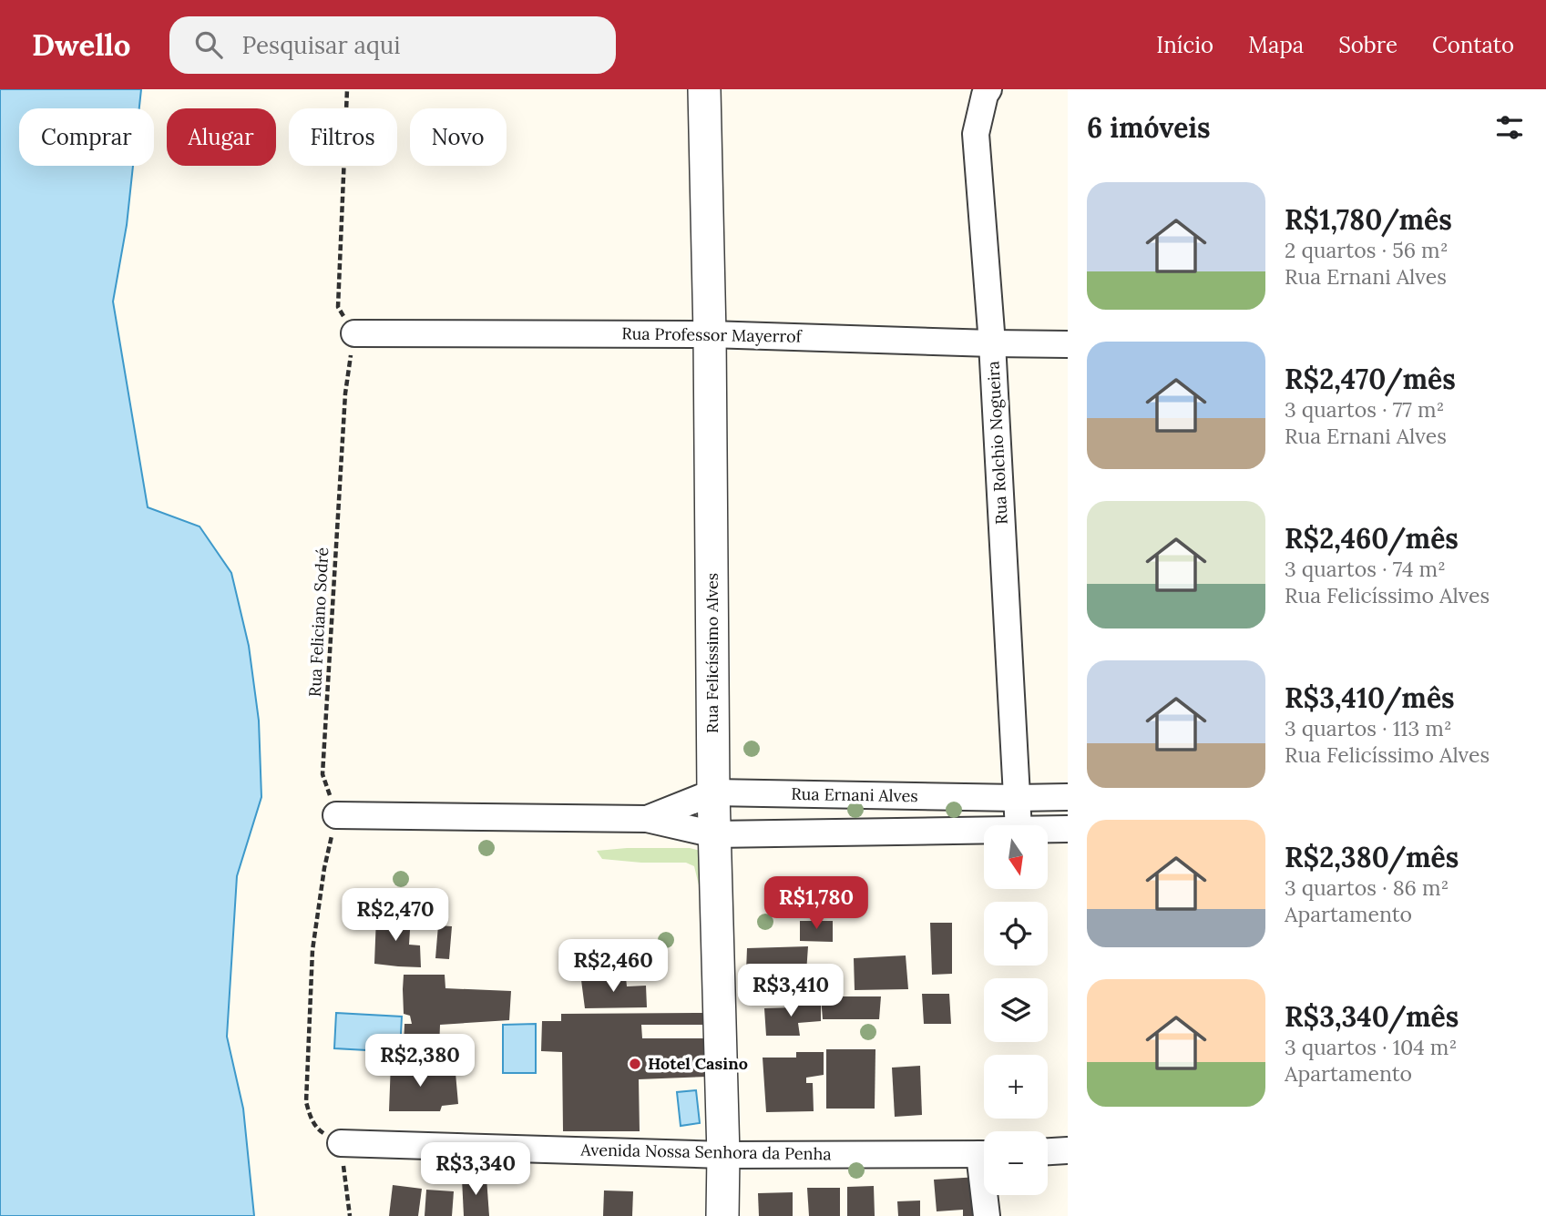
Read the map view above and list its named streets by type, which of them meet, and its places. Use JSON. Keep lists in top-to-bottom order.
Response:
{
  "streets": {
    "street": [
      "Rua Professor Mayerrof",
      "Rua Rolchio Nogueira",
      "Rua Felicíssimo Alves",
      "Rua Ernani Alves",
      "Avenida Nossa Senhora da Penha"
    ],
    "path": ["Rua Feliciano Sodré"]
  },
  "crossings": [
    ["Rua Professor Mayerrof", "Rua Rolchio Nogueira"],
    ["Rua Professor Mayerrof", "Rua Feliciano Sodré"],
    ["Rua Professor Mayerrof", "Rua Felicíssimo Alves"],
    ["Rua Rolchio Nogueira", "Rua Ernani Alves"],
    ["Rua Feliciano Sodré", "Rua Ernani Alves"],
    ["Rua Felicíssimo Alves", "Rua Ernani Alves"],
    ["Rua Felicíssimo Alves", "Avenida Nossa Senhora da Penha"]
  ],
  "places": ["Hotel Casino"],
  "north": "bottom",
  "page": {
    "header": "Dwello",
    "search": "Pesquisar aqui",
    "nav": [
      "Início",
      "Mapa",
      "Sobre",
      "Contato"
    ],
    "heading": "6 imóveis",
    "chip": [
      "Comprar",
      "Alugar",
      "Filtros",
      "Novo"
    ],
    "list": [
      {
        "name": "R$1,780/mês",
        "note": "2 quartos · 56 m² · Rua Ernani Alves"
      },
      {
        "name": "R$2,470/mês",
        "note": "3 quartos · 77 m² · Rua Ernani Alves"
      },
      {
        "name": "R$2,460/mês",
        "note": "3 quartos · 74 m² · Rua Felicíssimo Alves"
      },
      {
        "name": "R$3,410/mês",
        "note": "3 quartos · 113 m² · Rua Felicíssimo Alves"
      },
      {
        "name": "R$2,380/mês",
        "note": "3 quartos · 86 m² · Apartamento"
      },
      {
        "name": "R$3,340/mês",
        "note": "3 quartos · 104 m² · Apartamento"
      }
    ],
    "map_buttons": ["+", "−"],
    "price": [
      "R$1,780",
      "R$2,470",
      "R$2,460",
      "R$3,410",
      "R$2,380",
      "R$3,340"
    ]
  }
}
